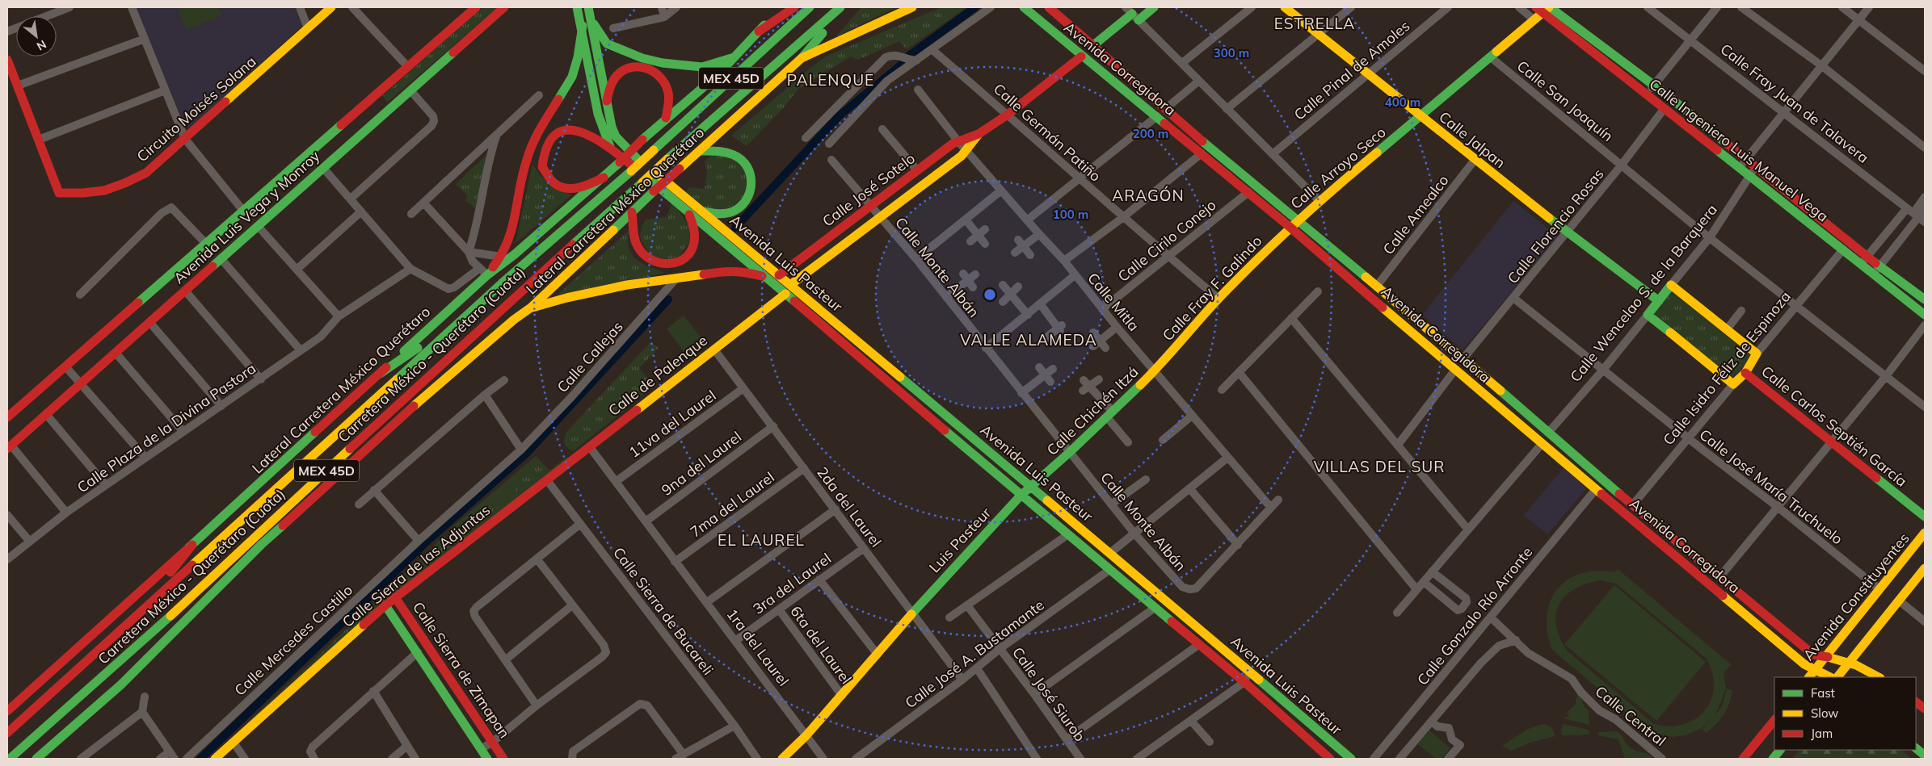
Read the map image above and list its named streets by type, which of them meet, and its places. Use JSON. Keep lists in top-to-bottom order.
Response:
{
  "streets": {
    "main road": [
      "Avenida Corregidora",
      "MEX 45D",
      "Circuito Moisés Solana",
      "Calle Jalpan",
      "Calle Ingeniero Luis Manuel Vega",
      "Calle Arroyo Seco",
      "Calle José Sotelo",
      "Lateral Carretera México Querétaro",
      "Avenida Luis Vega y Monroy",
      "Avenida Luis Pasteur",
      "Calle Fray F. Galindo",
      "Calle Wencelao S. de la Barquera",
      "Carretera México - Querétaro (Cuota)",
      "Calle Isidro Féliz de Espinoza",
      "Calle de Palenque",
      "Calle Chichén Itzá",
      "Calle Carlos Septién García",
      "Luis Pasteur",
      "Calle Sierra de las Adjuntas",
      "Avenida Constituyentes",
      "Calle Sierra de Zimapan"
    ],
    "street": [
      "Calle Pinal de Amoles",
      "Calle San Joaquín",
      "Calle Fray Juan de Talavera",
      "Calle Germán Patiño",
      "Calle Amealco",
      "Calle Florencio Rosas",
      "Calle Cirilo Conejo",
      "Calle Monte Albán",
      "Calle Mitla",
      "Calle Callejas",
      "11va del Laurel",
      "Calle Plaza de la Divina Pastora",
      "9na del Laurel",
      "Calle José María Truchuelo",
      "7ma del Laurel",
      "2da del Laurel",
      "3ra del Laurel",
      "Calle Sierra de Bucareli",
      "Calle Gonzalo Río Arronte",
      "Calle Mercedes Castillo",
      "6ta del Laurel",
      "1ra del Laurel",
      "Calle José A. Bustamante",
      "Calle José Siurob",
      "Calle Central"
    ]
  },
  "crossings": [
    ["Avenida Corregidora", "Calle Arroyo Seco"],
    ["Avenida Corregidora", "Calle José Sotelo"],
    ["Avenida Corregidora", "Calle Amealco"],
    ["Avenida Corregidora", "Calle Florencio Rosas"],
    ["Avenida Corregidora", "Calle Cirilo Conejo"],
    ["Avenida Corregidora", "Calle Fray F. Galindo"],
    ["Avenida Corregidora", "Calle Wencelao S. de la Barquera"],
    ["Avenida Corregidora", "Calle Isidro Féliz de Espinoza"],
    ["Avenida Corregidora", "Avenida Constituyentes"],
    ["Avenida Corregidora", "Calle Gonzalo Río Arronte"],
    ["Calle Pinal de Amoles", "Calle Jalpan"],
    ["Calle San Joaquín", "Calle Arroyo Seco"],
    ["Calle San Joaquín", "Calle Florencio Rosas"],
    ["Calle San Joaquín", "Calle Wencelao S. de la Barquera"],
    ["Calle San Joaquín", "Calle Isidro Féliz de Espinoza"],
    ["Calle Germán Patiño", "Calle José Sotelo"],
    ["Calle Germán Patiño", "Calle Cirilo Conejo"],
    ["Calle Germán Patiño", "Calle Fray F. Galindo"],
    ["Calle Jalpan", "Calle Arroyo Seco"],
    ["Calle Jalpan", "Calle Amealco"],
    ["Calle Jalpan", "Calle Florencio Rosas"],
    ["Calle Ingeniero Luis Manuel Vega", "Calle Arroyo Seco"],
    ["Calle Ingeniero Luis Manuel Vega", "Calle Florencio Rosas"],
    ["Calle Ingeniero Luis Manuel Vega", "Calle Wencelao S. de la Barquera"],
    ["Calle Ingeniero Luis Manuel Vega", "Calle Isidro Féliz de Espinoza"],
    ["Calle Arroyo Seco", "Calle Fray F. Galindo"],
    ["Calle José Sotelo", "Avenida Luis Pasteur"],
    ["Calle José Sotelo", "Calle Monte Albán"],
    ["Calle José Sotelo", "Calle Mitla"],
    ["Calle José Sotelo", "Calle de Palenque"],
    ["Lateral Carretera México Querétaro", "Avenida Luis Pasteur"],
    ["Calle Florencio Rosas", "Calle José María Truchuelo"],
    ["Calle Cirilo Conejo", "Calle Mitla"],
    ["Avenida Luis Pasteur", "Calle de Palenque"],
    ["Avenida Luis Pasteur", "Calle Chichén Itzá"],
    ["Avenida Luis Pasteur", "Luis Pasteur"],
    ["Avenida Luis Pasteur", "Calle José A. Bustamante"],
    ["Calle Monte Albán", "Calle Chichén Itzá"],
    ["Calle Fray F. Galindo", "Calle Mitla"],
    ["Calle Fray F. Galindo", "Calle Chichén Itzá"],
    ["Calle Wencelao S. de la Barquera", "Calle Carlos Septién García"],
    ["Calle Wencelao S. de la Barquera", "Calle José María Truchuelo"],
    ["Calle Mitla", "Calle Chichén Itzá"],
    ["Calle Callejas", "Calle Mercedes Castillo"],
    ["Calle Isidro Féliz de Espinoza", "Calle Carlos Septién García"],
    ["Calle Isidro Féliz de Espinoza", "Calle José María Truchuelo"],
    ["Calle de Palenque", "2da del Laurel"],
    ["Calle de Palenque", "Calle Sierra de las Adjuntas"],
    ["Calle de Palenque", "Calle Sierra de Bucareli"],
    ["Calle de Palenque", "1ra del Laurel"],
    ["Calle Chichén Itzá", "Luis Pasteur"],
    ["11va del Laurel", "2da del Laurel"],
    ["11va del Laurel", "1ra del Laurel"],
    ["9na del Laurel", "2da del Laurel"],
    ["9na del Laurel", "1ra del Laurel"],
    ["Calle José María Truchuelo", "Avenida Constituyentes"],
    ["7ma del Laurel", "2da del Laurel"],
    ["7ma del Laurel", "1ra del Laurel"],
    ["2da del Laurel", "Luis Pasteur"],
    ["2da del Laurel", "3ra del Laurel"],
    ["2da del Laurel", "Calle José A. Bustamante"],
    ["Calle Sierra de las Adjuntas", "Calle Sierra de Bucareli"],
    ["Calle Sierra de las Adjuntas", "Calle Sierra de Zimapan"],
    ["3ra del Laurel", "6ta del Laurel"],
    ["3ra del Laurel", "1ra del Laurel"],
    ["Calle Gonzalo Río Arronte", "Calle Central"],
    ["Calle José A. Bustamante", "Calle José Siurob"]
  ],
  "districts": [
    "ESTRELLA",
    "PALENQUE",
    "ARAGÓN",
    "VALLE ALAMEDA",
    "VILLAS DEL SUR",
    "EL LAUREL"
  ],
  "legend": ["Fast", "Slow", "Jam"],
  "north": "bottom right",
  "rings": [
    "300 m",
    "400 m",
    "200 m",
    "100 m"
  ]
}
